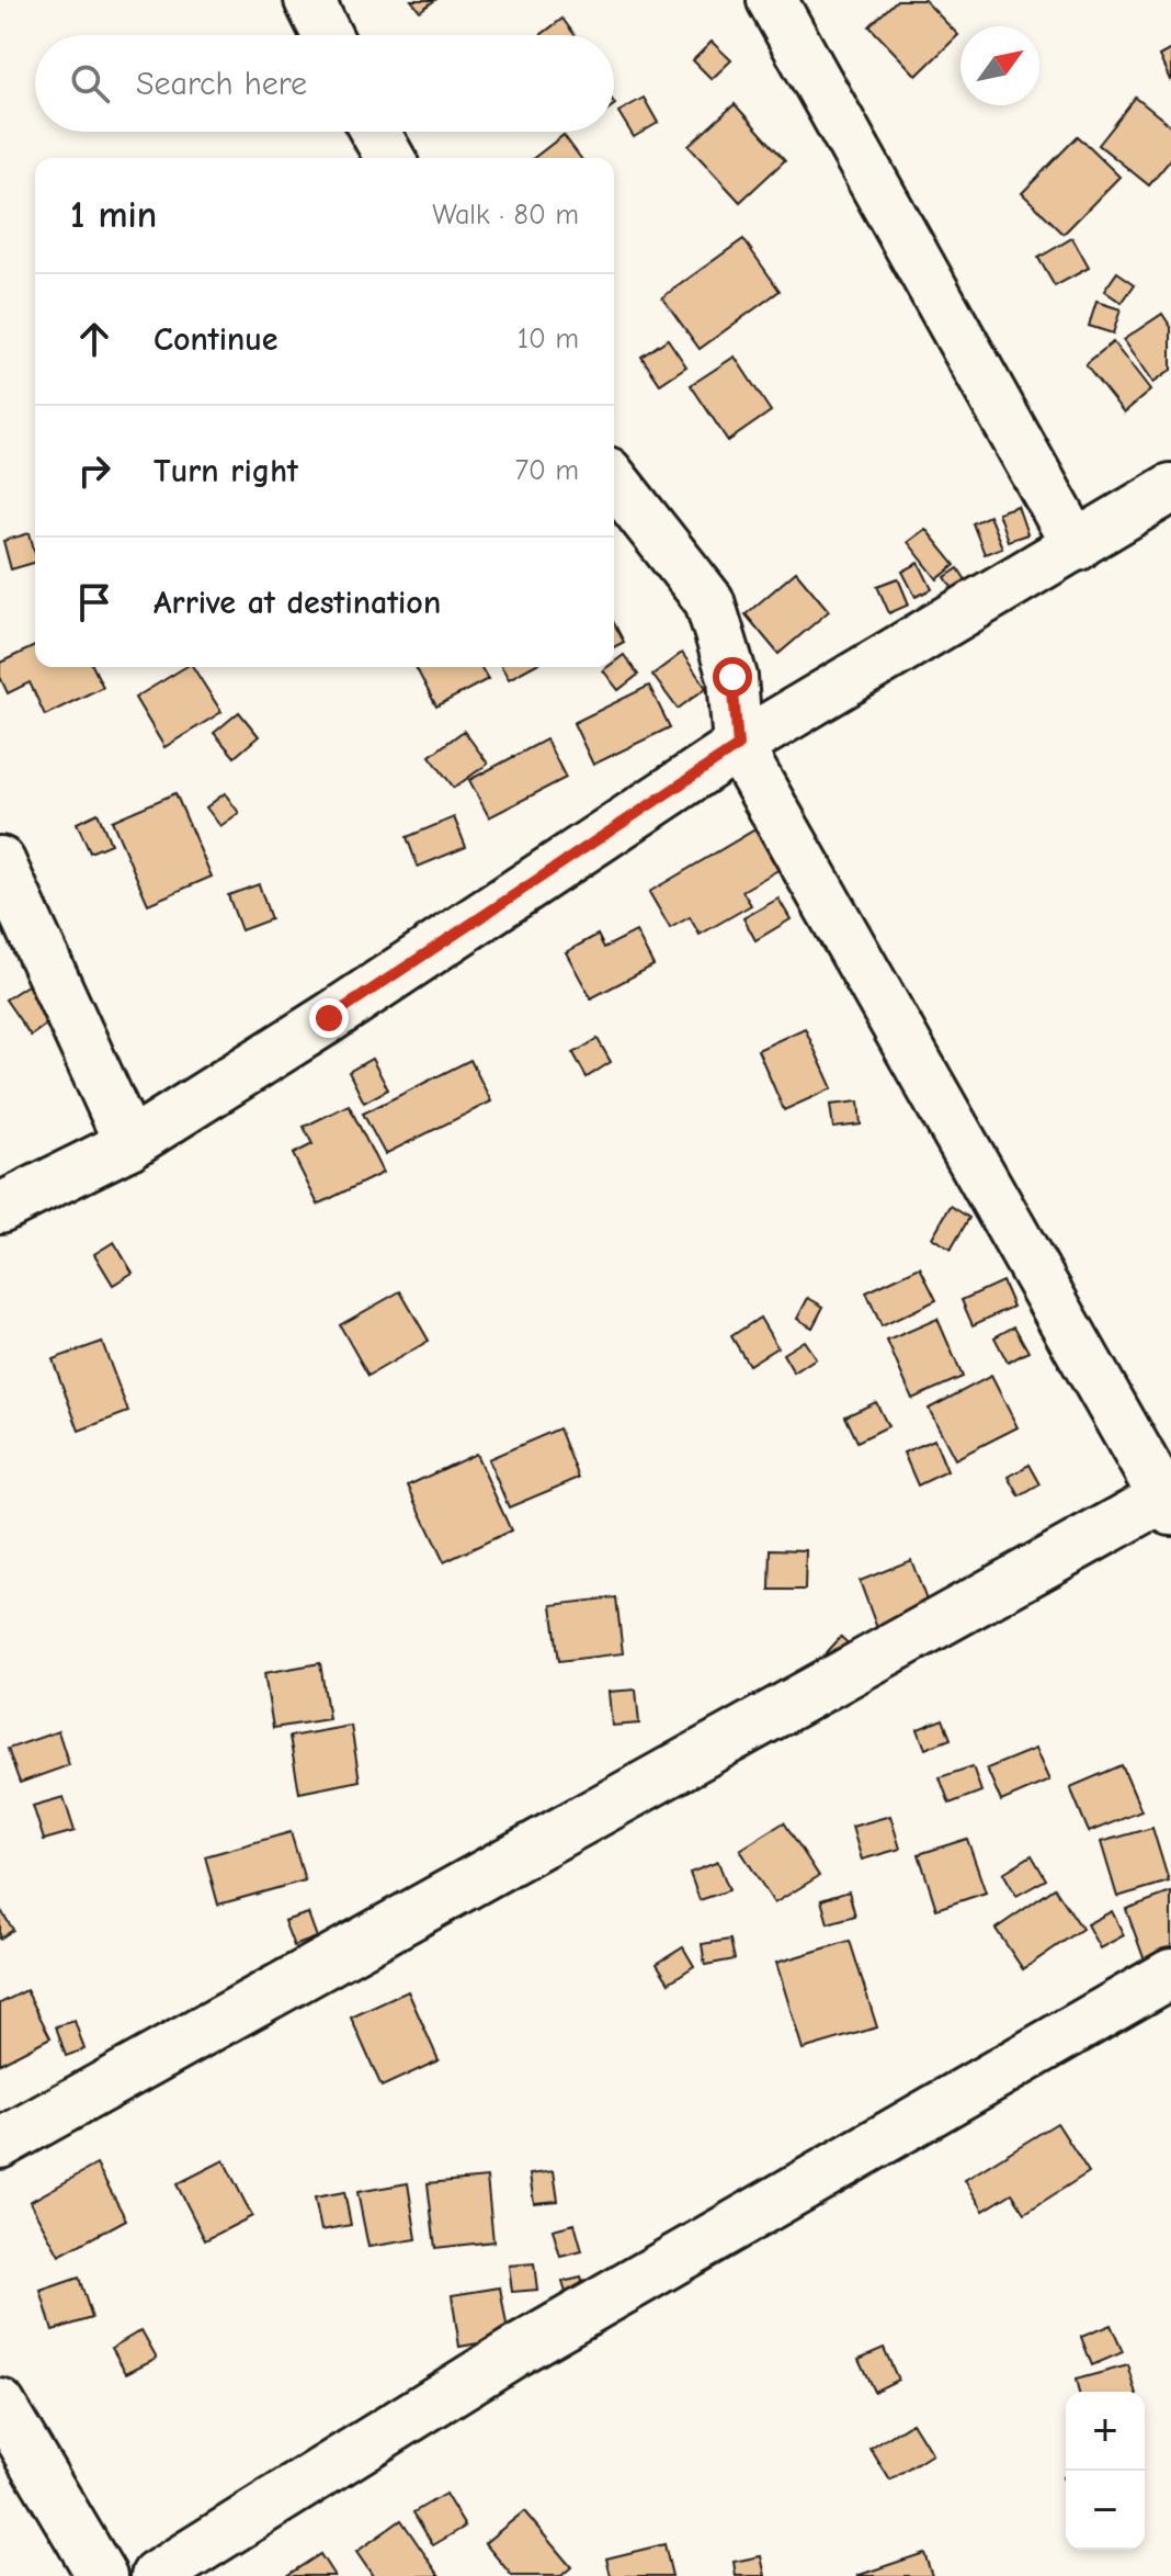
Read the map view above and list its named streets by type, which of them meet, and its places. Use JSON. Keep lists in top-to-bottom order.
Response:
{
  "north": "top right",
  "page": {
    "search": "Search here",
    "heading": ["1 min", "Walk · 80 m"],
    "list": [
      ["Continue", "10 m"],
      ["Turn right", "70 m"],
      "Arrive at destination"
    ],
    "map_buttons": ["+", "−"]
  }
}
